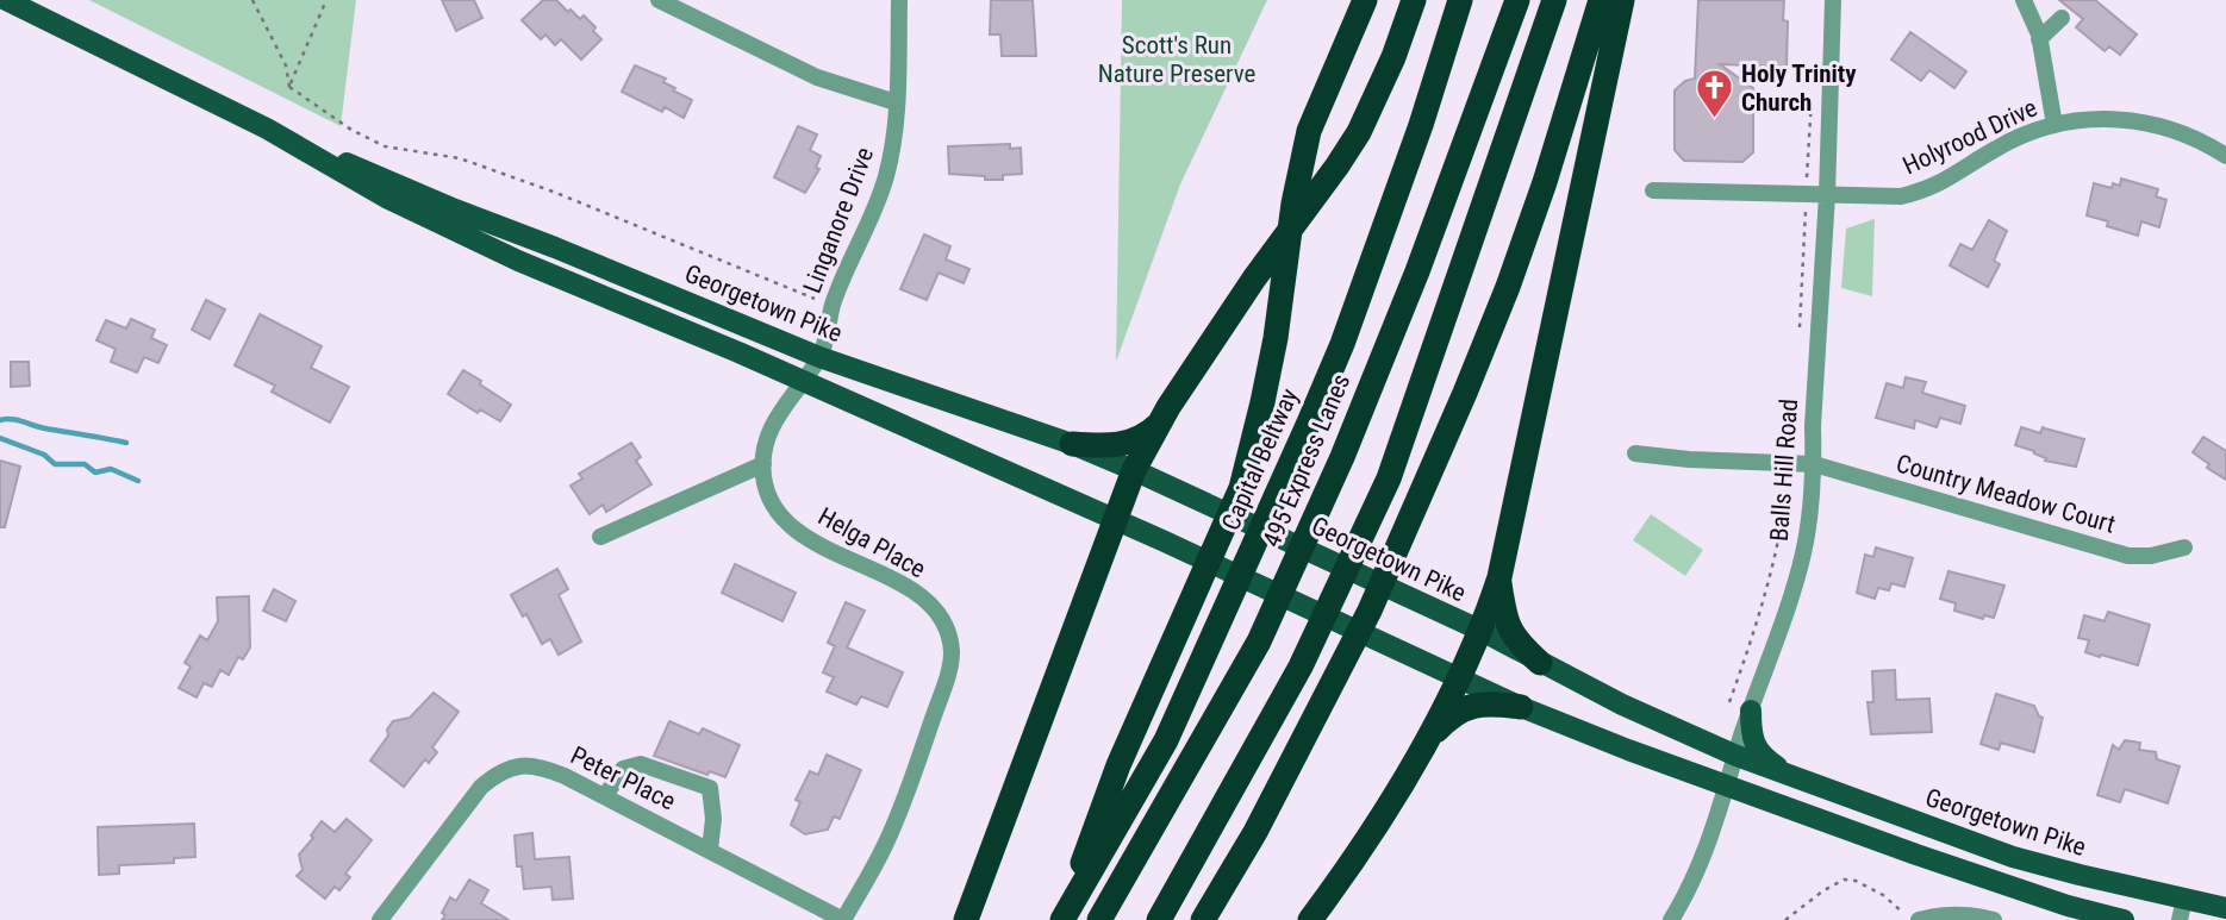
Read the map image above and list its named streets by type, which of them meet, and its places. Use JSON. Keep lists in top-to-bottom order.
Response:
{
  "streets": {
    "highway": ["Capital Beltway", "495 Express Lanes"],
    "main road": ["Georgetown Pike"],
    "street": [
      "Holyrood Drive",
      "Linganore Drive",
      "Balls Hill Road",
      "Country Meadow Court",
      "Helga Place",
      "Peter Place"
    ]
  },
  "crossings": [
    ["Holyrood Drive", "Balls Hill Road"],
    ["Linganore Drive", "Georgetown Pike"],
    ["Linganore Drive", "Helga Place"],
    ["Georgetown Pike", "Balls Hill Road"],
    ["Georgetown Pike", "Helga Place"],
    ["Balls Hill Road", "Country Meadow Court"],
    ["Helga Place", "Peter Place"]
  ],
  "parks": ["Scott's Run Nature Preserve"],
  "places": {
    "church": ["Holy Trinity Church"]
  }
}
